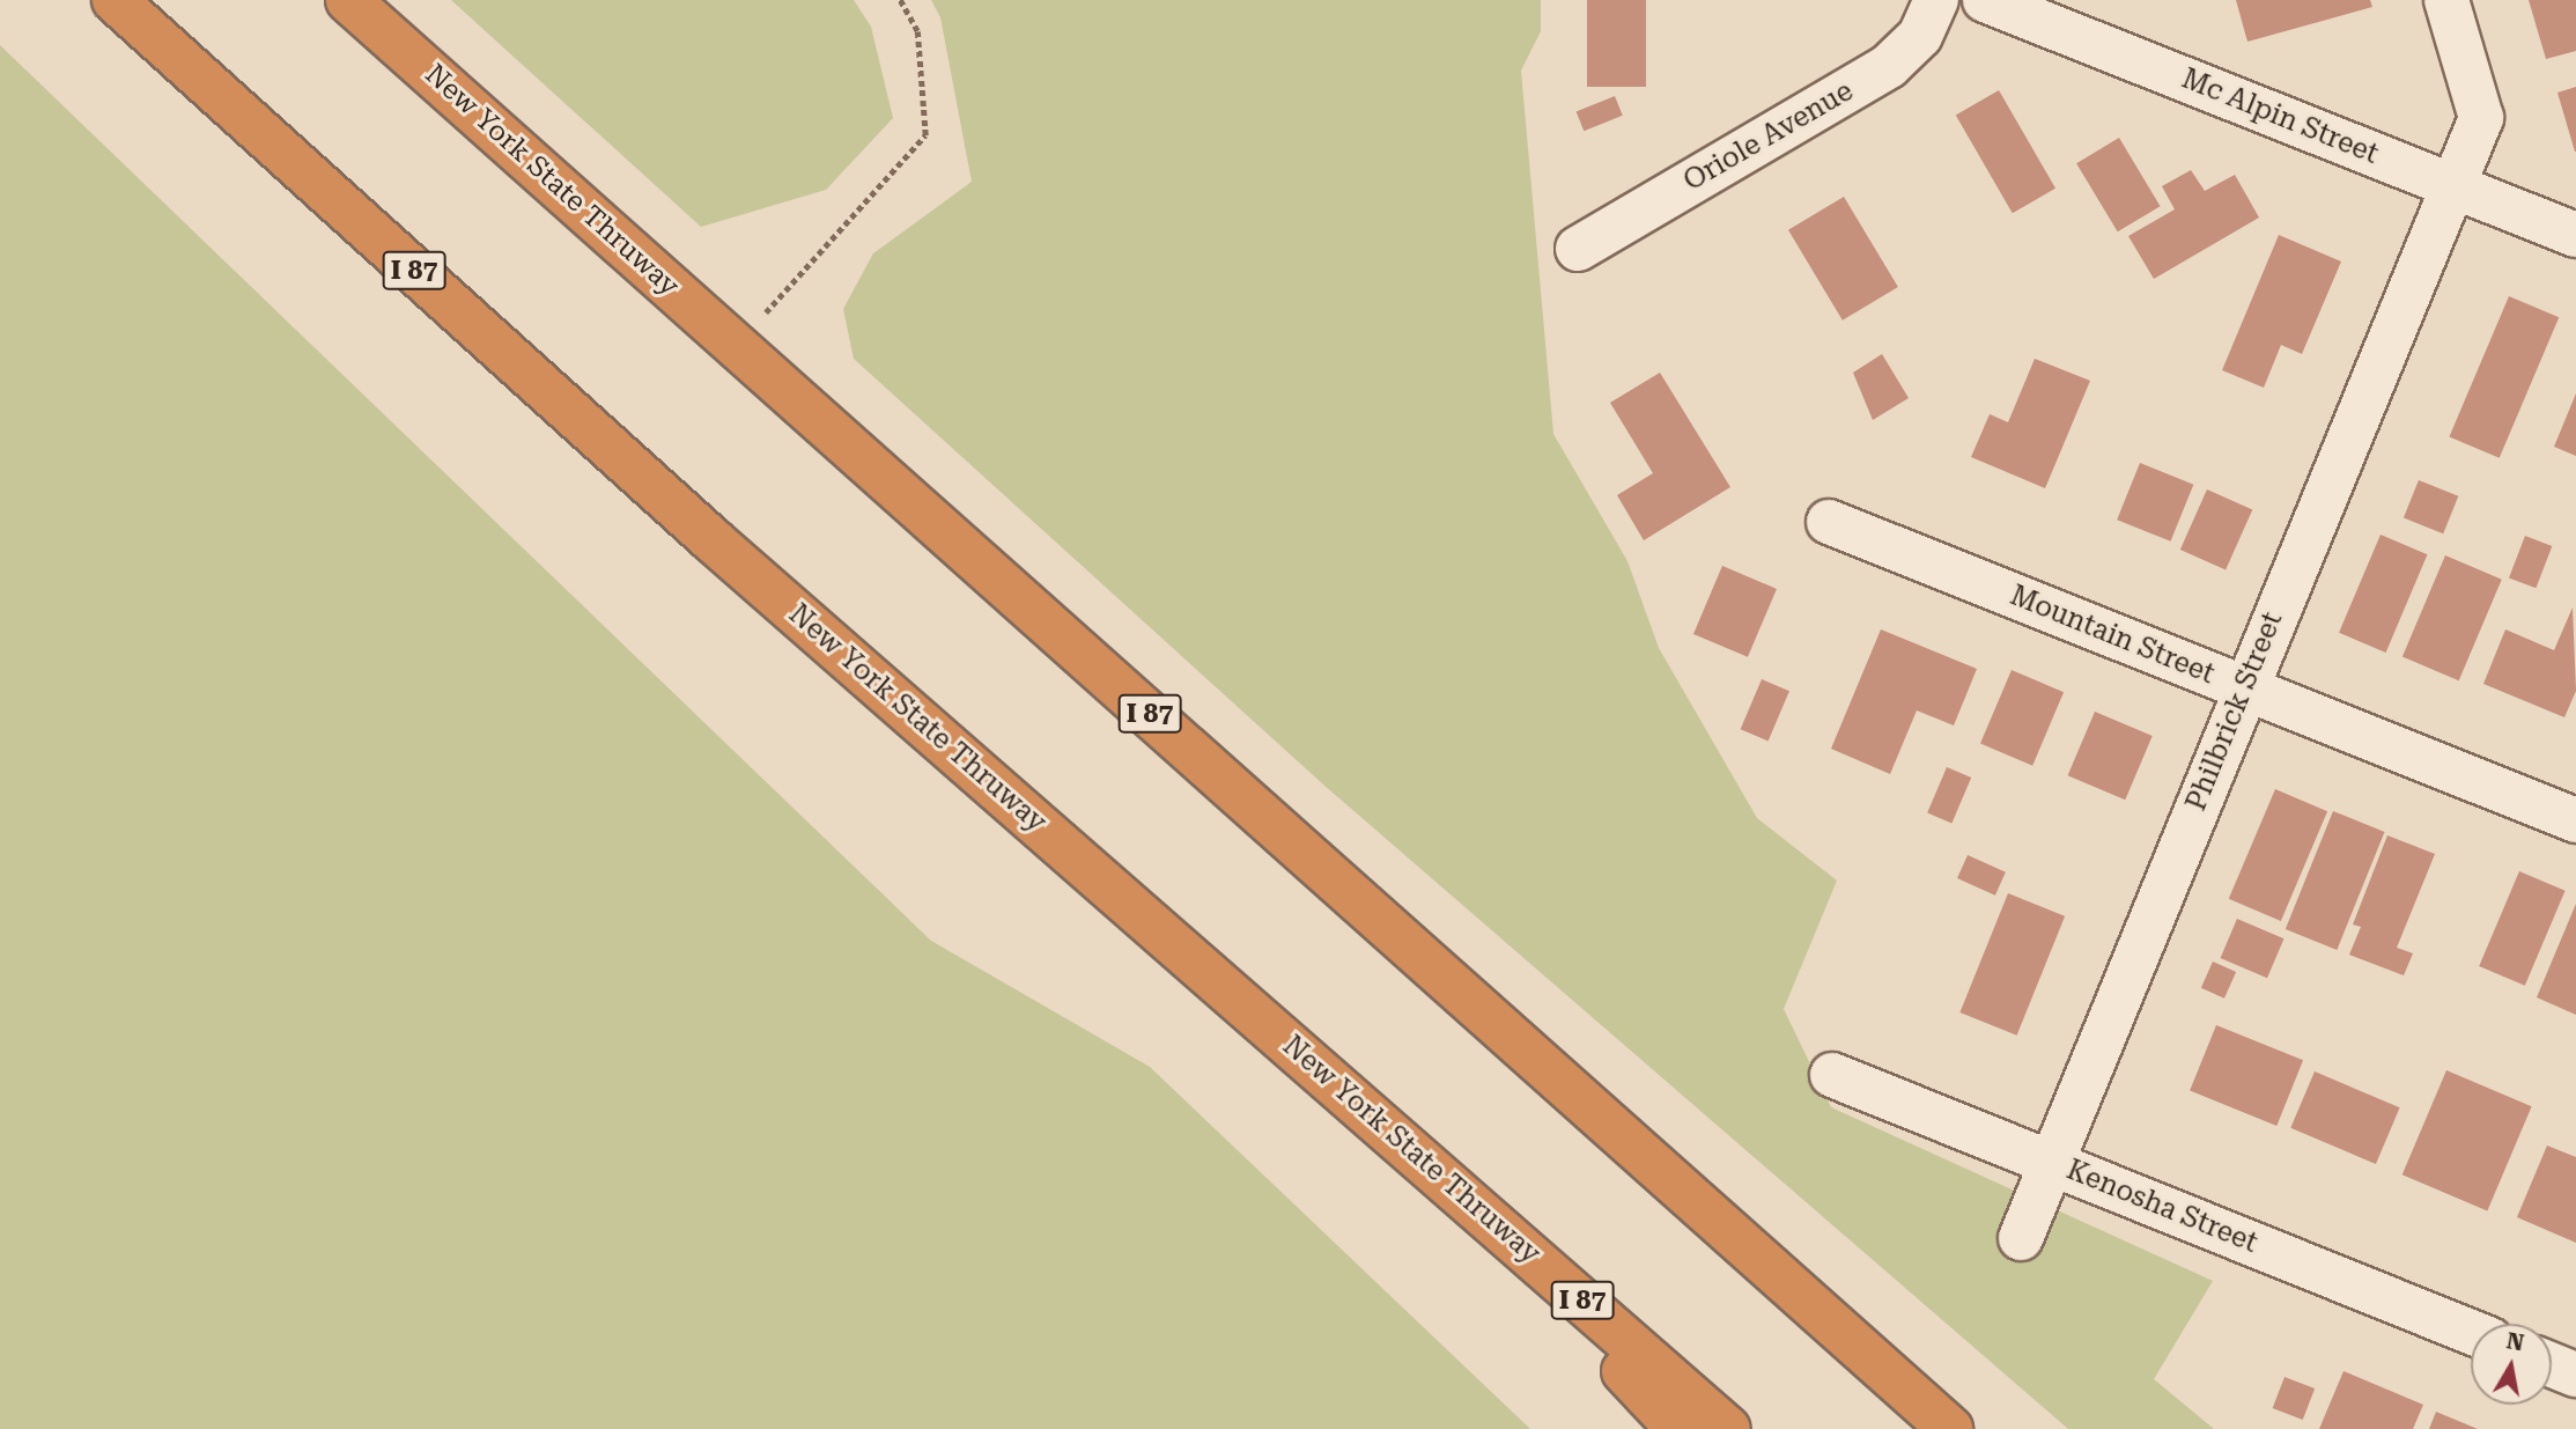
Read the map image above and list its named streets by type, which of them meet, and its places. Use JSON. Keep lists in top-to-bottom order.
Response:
{
  "streets": {
    "highway": ["New York State Thruway", "I 87"],
    "street": [
      "Mc Alpin Street",
      "Oriole Avenue",
      "Mountain Street",
      "Philbrick Street",
      "Kenosha Street"
    ]
  },
  "crossings": [
    ["Mc Alpin Street", "Philbrick Street"],
    ["Mountain Street", "Philbrick Street"],
    ["Philbrick Street", "Kenosha Street"]
  ],
  "north": "top"
}
